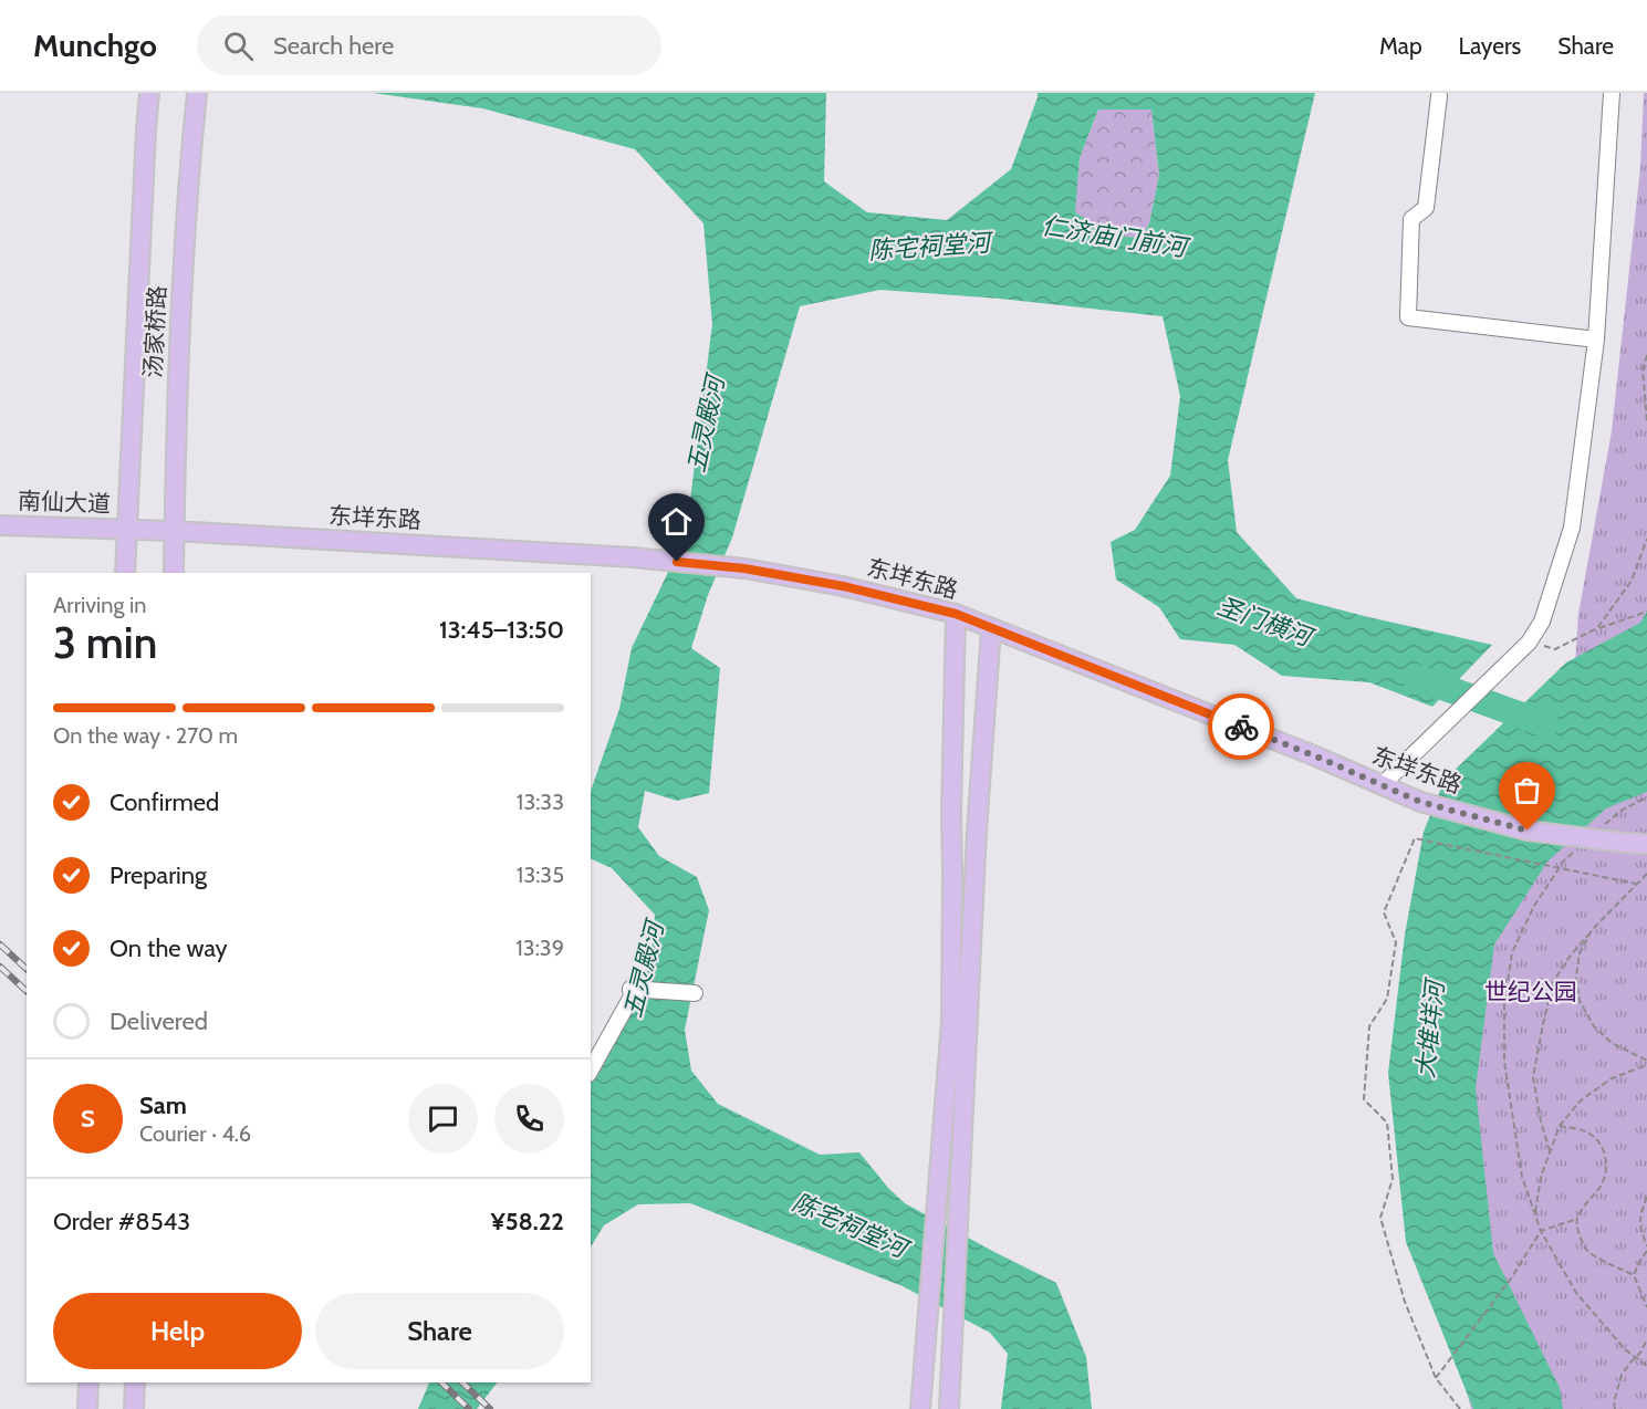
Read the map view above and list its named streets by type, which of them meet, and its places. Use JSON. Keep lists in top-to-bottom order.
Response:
{
  "streets": {
    "main road": ["汤家桥路", "南仙大道", "东垟东路"]
  },
  "crossings": [
    ["汤家桥路", "南仙大道"],
    ["汤家桥路", "东垟东路"],
    ["南仙大道", "东垟东路"]
  ],
  "water": [
    "仁济庙门前河",
    "陈宅祠堂河",
    "五灵殿河",
    "圣门横河",
    "大堆垟河"
  ],
  "parks": ["世纪公园"],
  "page": {
    "header": "Munchgo",
    "search": "Search here",
    "nav": ["Map", "Layers", "Share"],
    "heading": ["3 min", "Arriving in", "13:45–13:50"],
    "panel": [
      "Sam",
      "Courier · 4.6",
      "Order #8543",
      "¥58.22"
    ],
    "bar": "On the way · 270 m",
    "list": [
      ["Confirmed", "13:33"],
      ["Preparing", "13:35"],
      ["On the way", "13:39"],
      "Delivered"
    ],
    "round": "S",
    "buttons": ["Help", "Share"]
  }
}
